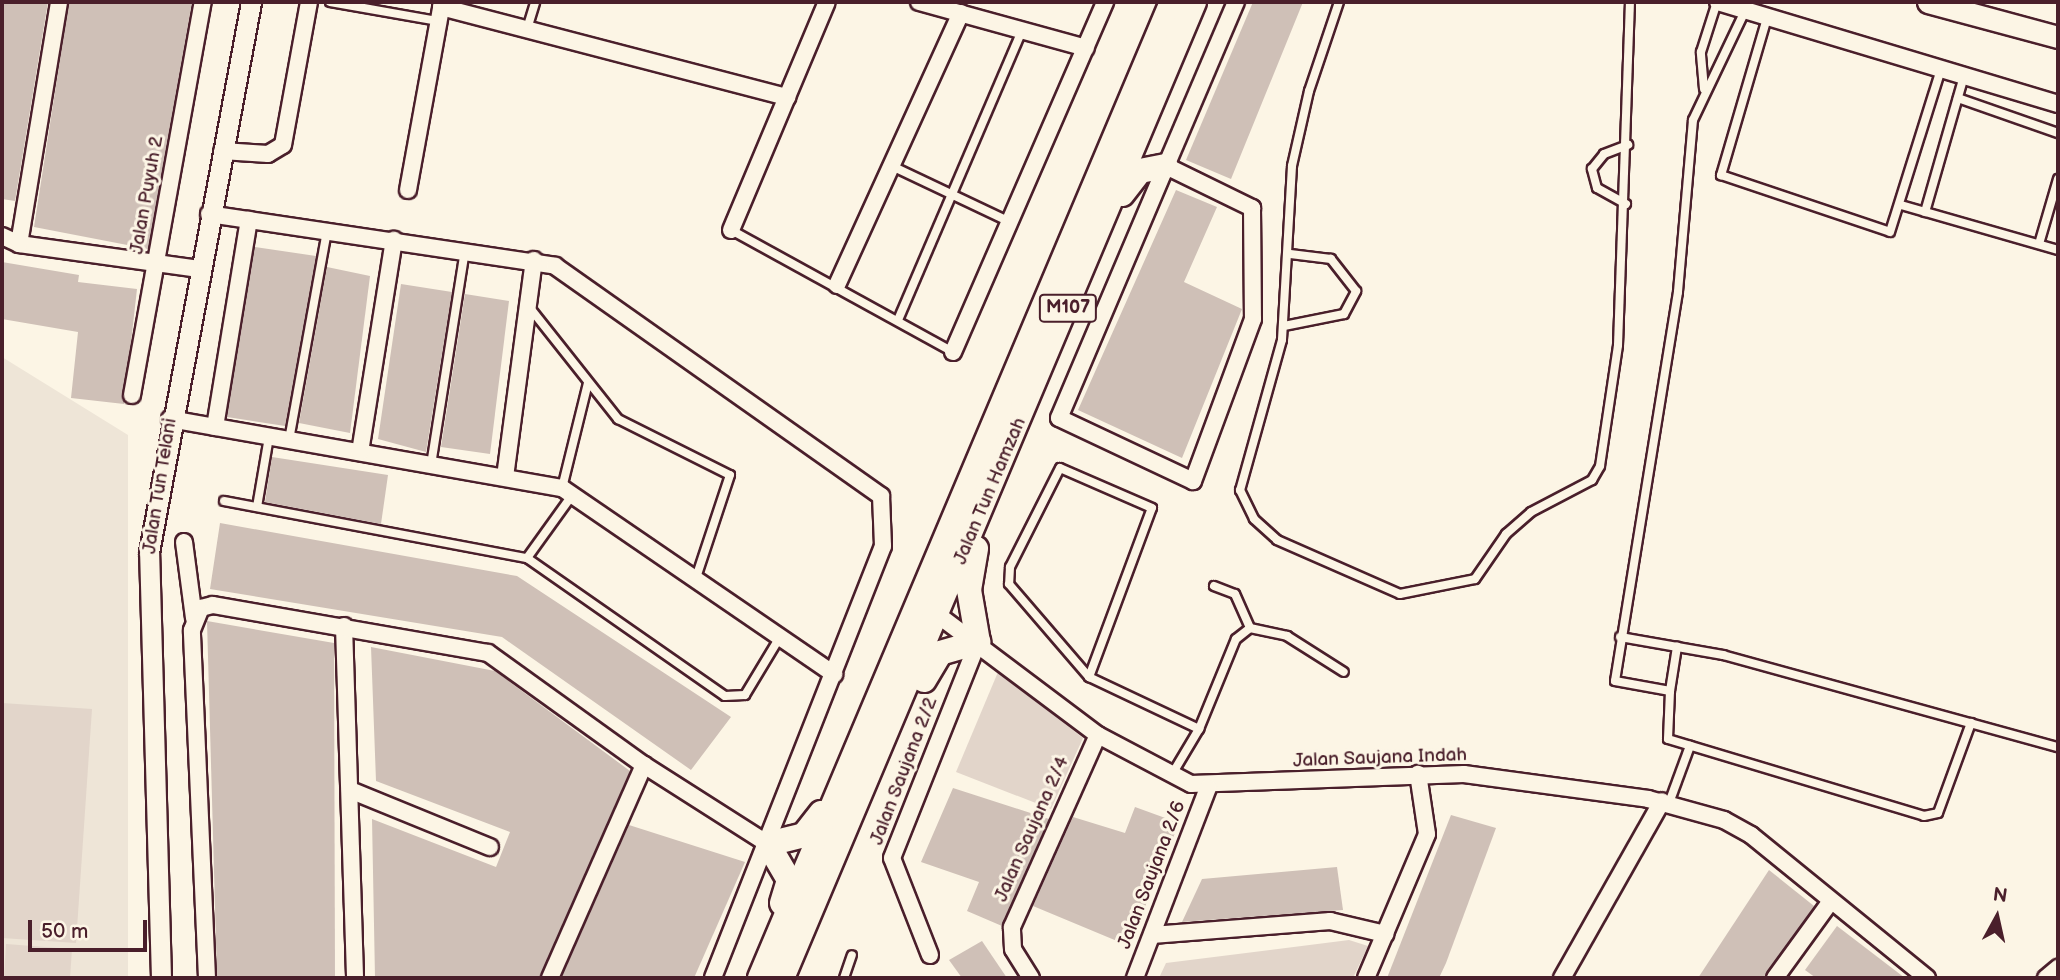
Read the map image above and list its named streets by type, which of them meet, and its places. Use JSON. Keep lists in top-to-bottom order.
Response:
{
  "streets": {
    "main road": ["M107", "Jalan Tun Hamzah"],
    "street": [
      "Jalan Puyuh 2",
      "Jalan Tun Telani",
      "Jalan Saujana Indah",
      "Jalan Saujana 2/2",
      "Jalan Saujana 2/4",
      "Jalan Saujana 2/6"
    ]
  },
  "crossings": [
    ["Jalan Tun Hamzah", "Jalan Saujana Indah"],
    ["Jalan Saujana Indah", "Jalan Saujana 2/2"],
    ["Jalan Saujana Indah", "Jalan Saujana 2/4"],
    ["Jalan Saujana Indah", "Jalan Saujana 2/6"]
  ],
  "scale_bar": "50 m",
  "north": "top"
}
